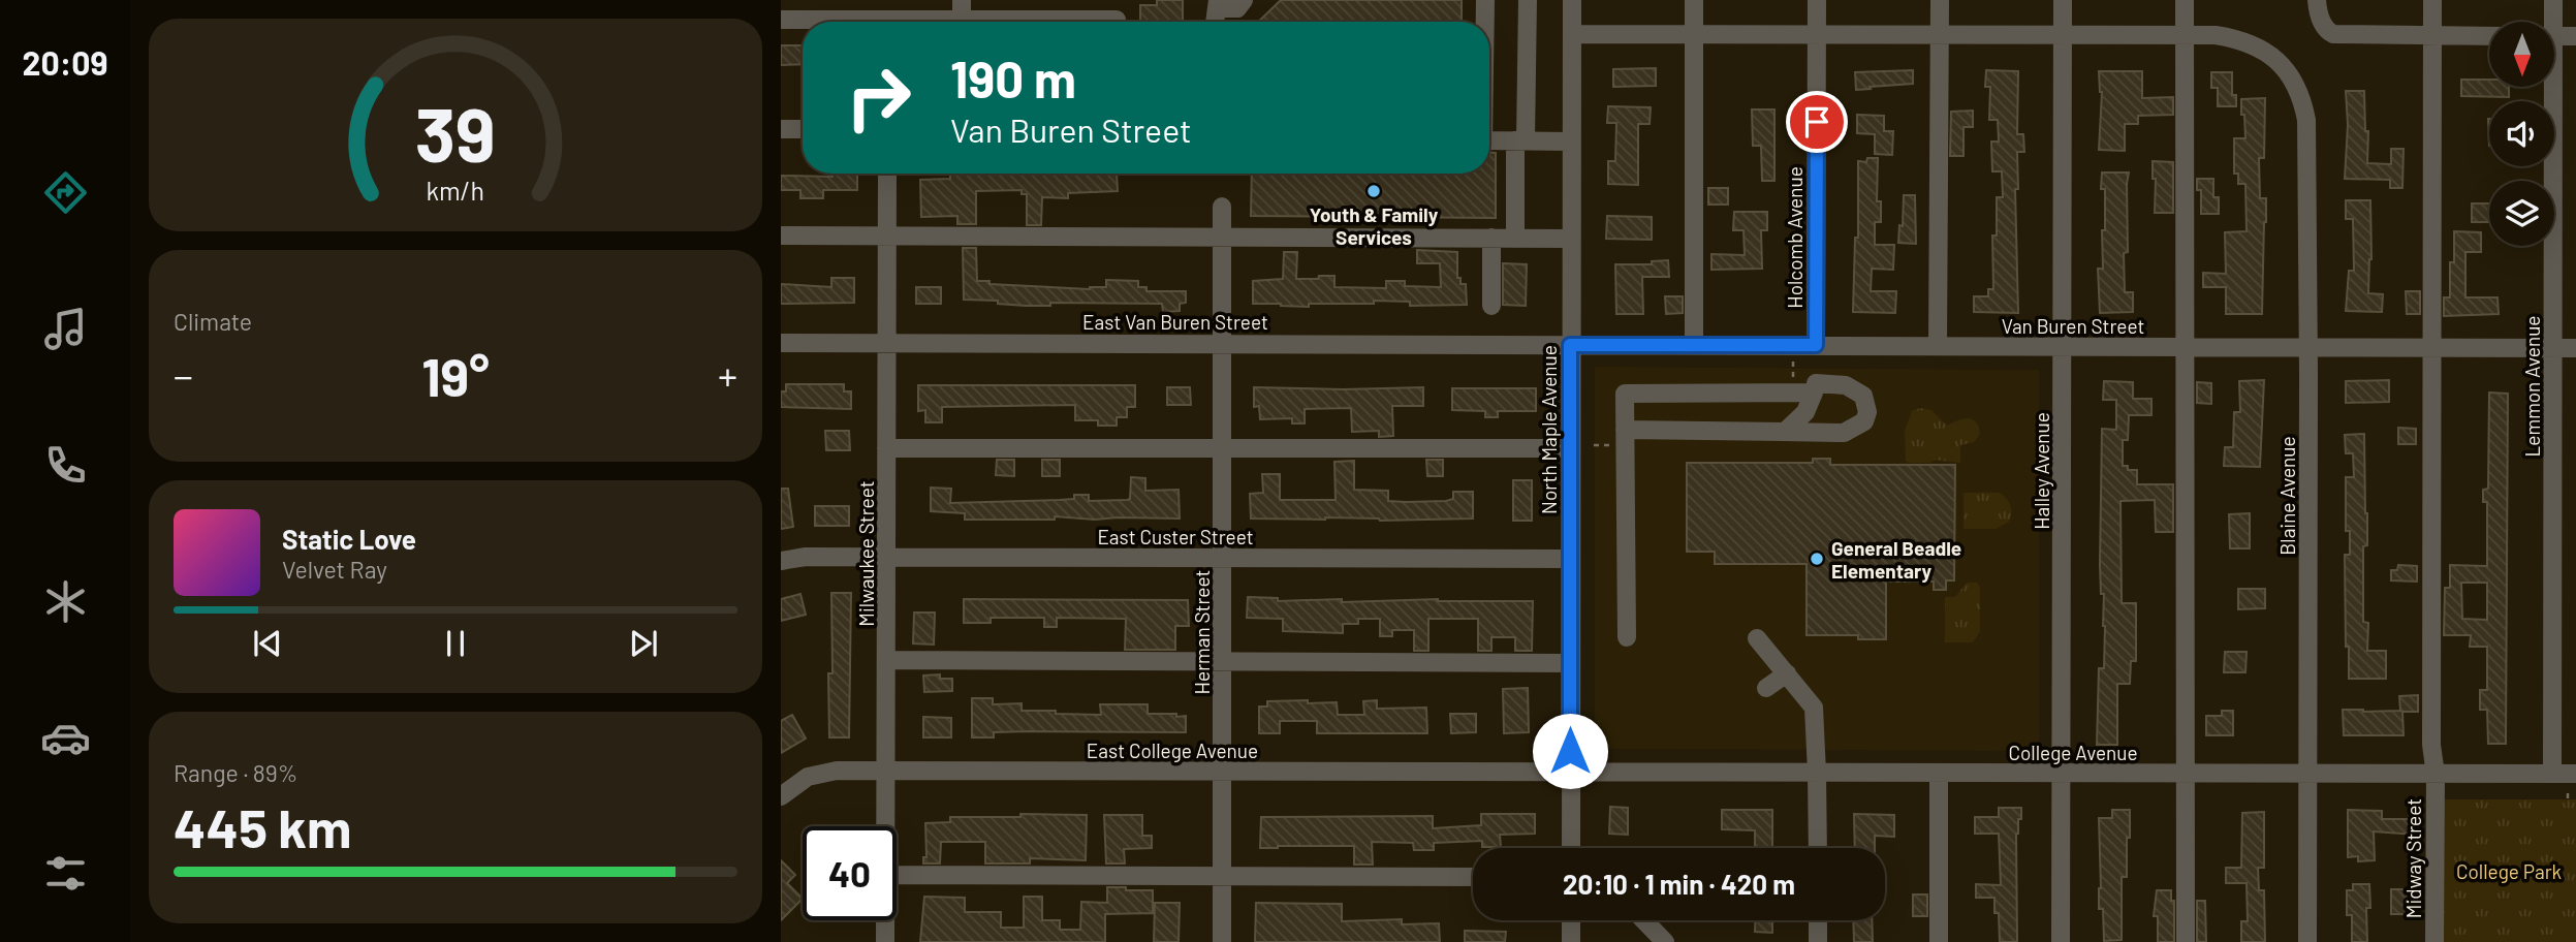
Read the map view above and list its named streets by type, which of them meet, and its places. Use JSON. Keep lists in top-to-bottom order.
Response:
{
  "streets": {
    "street": [
      "Holcomb Avenue",
      "East Van Buren Street",
      "Van Buren Street",
      "Lemmon Avenue",
      "North Maple Avenue",
      "Halley Avenue",
      "Blaine Avenue",
      "East Custer Street",
      "Milwaukee Street",
      "Herman Street",
      "East College Avenue",
      "College Avenue",
      "Midway Street"
    ]
  },
  "crossings": [
    ["Holcomb Avenue", "Van Buren Street"],
    ["East Van Buren Street", "Van Buren Street"],
    ["East Van Buren Street", "North Maple Avenue"],
    ["East Van Buren Street", "Milwaukee Street"],
    ["East Van Buren Street", "Herman Street"],
    ["Van Buren Street", "Lemmon Avenue"],
    ["Van Buren Street", "North Maple Avenue"],
    ["Van Buren Street", "Halley Avenue"],
    ["Van Buren Street", "Blaine Avenue"],
    ["Van Buren Street", "Midway Street"],
    ["Lemmon Avenue", "College Avenue"],
    ["North Maple Avenue", "East Custer Street"],
    ["North Maple Avenue", "East College Avenue"],
    ["North Maple Avenue", "College Avenue"],
    ["Halley Avenue", "College Avenue"],
    ["Blaine Avenue", "College Avenue"],
    ["East Custer Street", "Milwaukee Street"],
    ["East Custer Street", "Herman Street"],
    ["Milwaukee Street", "East College Avenue"],
    ["Herman Street", "East College Avenue"],
    ["East College Avenue", "College Avenue"],
    ["College Avenue", "Midway Street"]
  ],
  "parks": ["College Park"],
  "places": ["Youth & Family Services", "General Beadle Elementary"],
  "north": "bottom",
  "page": {
    "tabs": "20:09",
    "turn": ["190 m", "Van Buren Street"],
    "tile": [
      "Climate",
      ["Range · 89%", "445 km"]
    ],
    "heat": ["−", "19°", "+"],
    "song": ["Static Love", "Velvet Ray"],
    "limit": "40",
    "trip": "20:10 · 1 min · 420 m",
    "gauge": ["39", "km/h"]
  }
}
